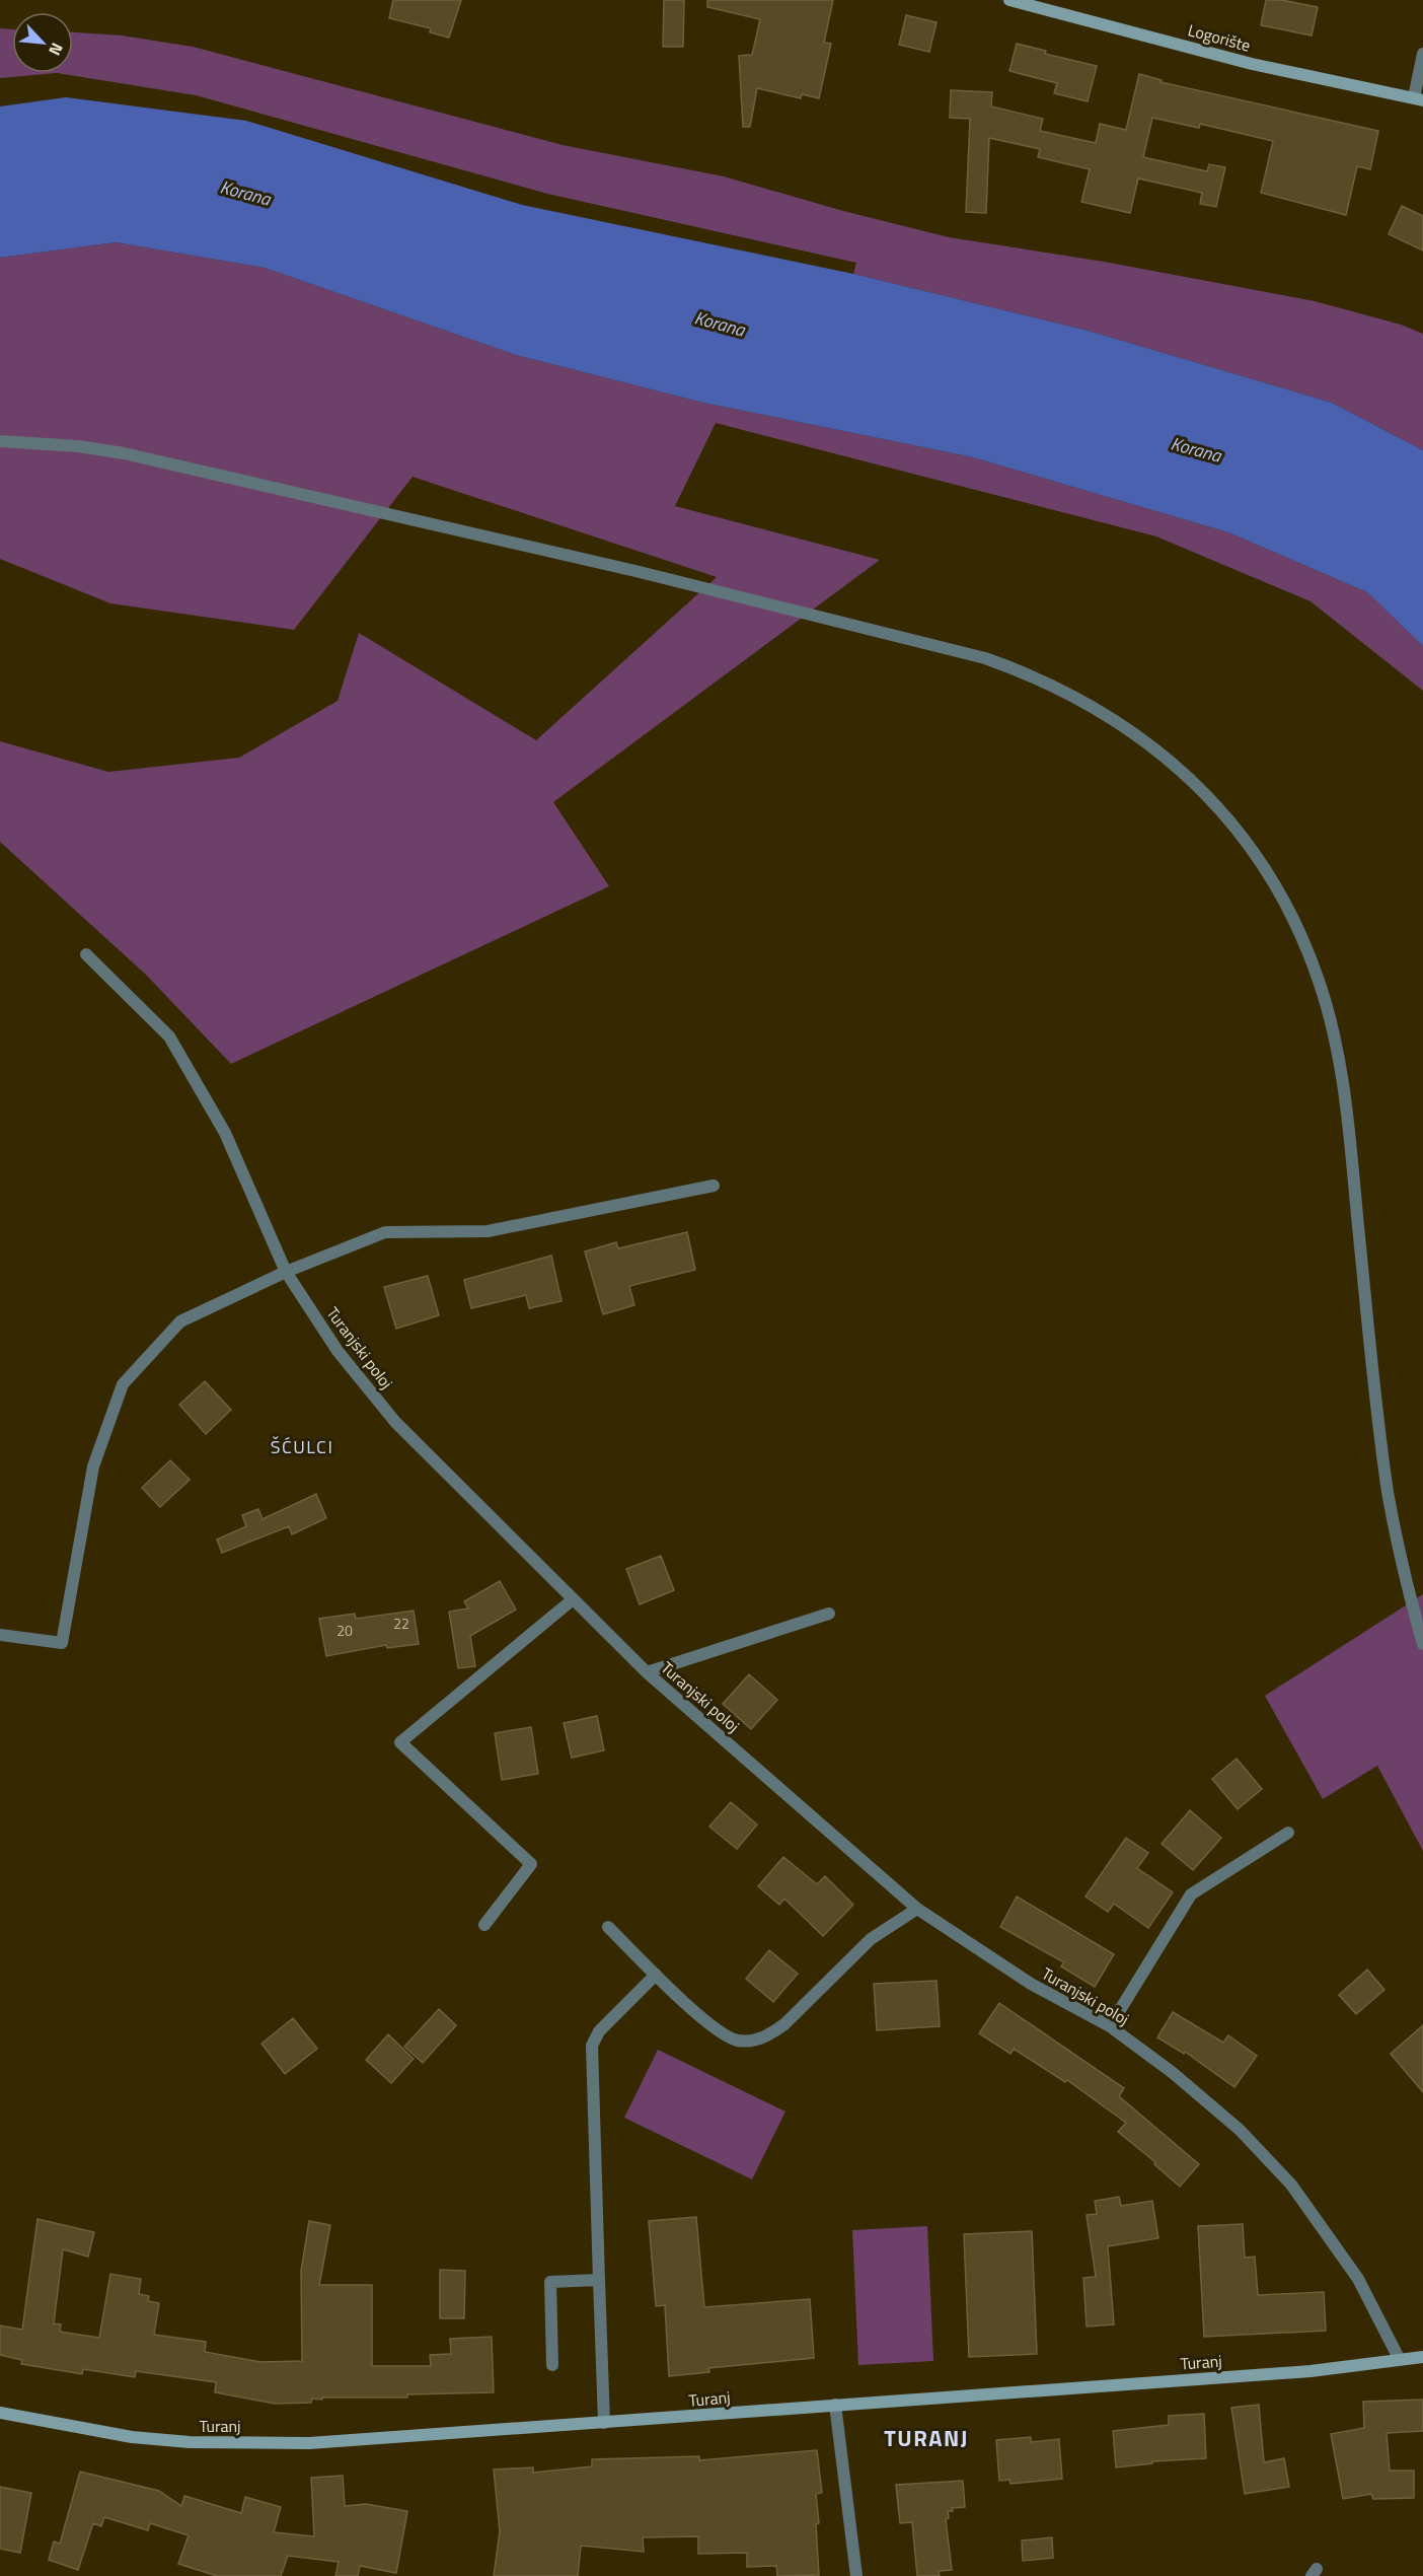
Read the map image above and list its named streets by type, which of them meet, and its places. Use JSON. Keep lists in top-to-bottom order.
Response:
{
  "streets": {
    "main road": ["Logorište", "Turanj"],
    "street": ["Turanjski poloj"]
  },
  "crossings": [
    ["Turanjski poloj", "Turanj"]
  ],
  "districts": ["ŠĆULCI", "TURANJ"],
  "water": ["Korana"],
  "house_numbers": ["22", "20"],
  "north": "bottom right"
}
